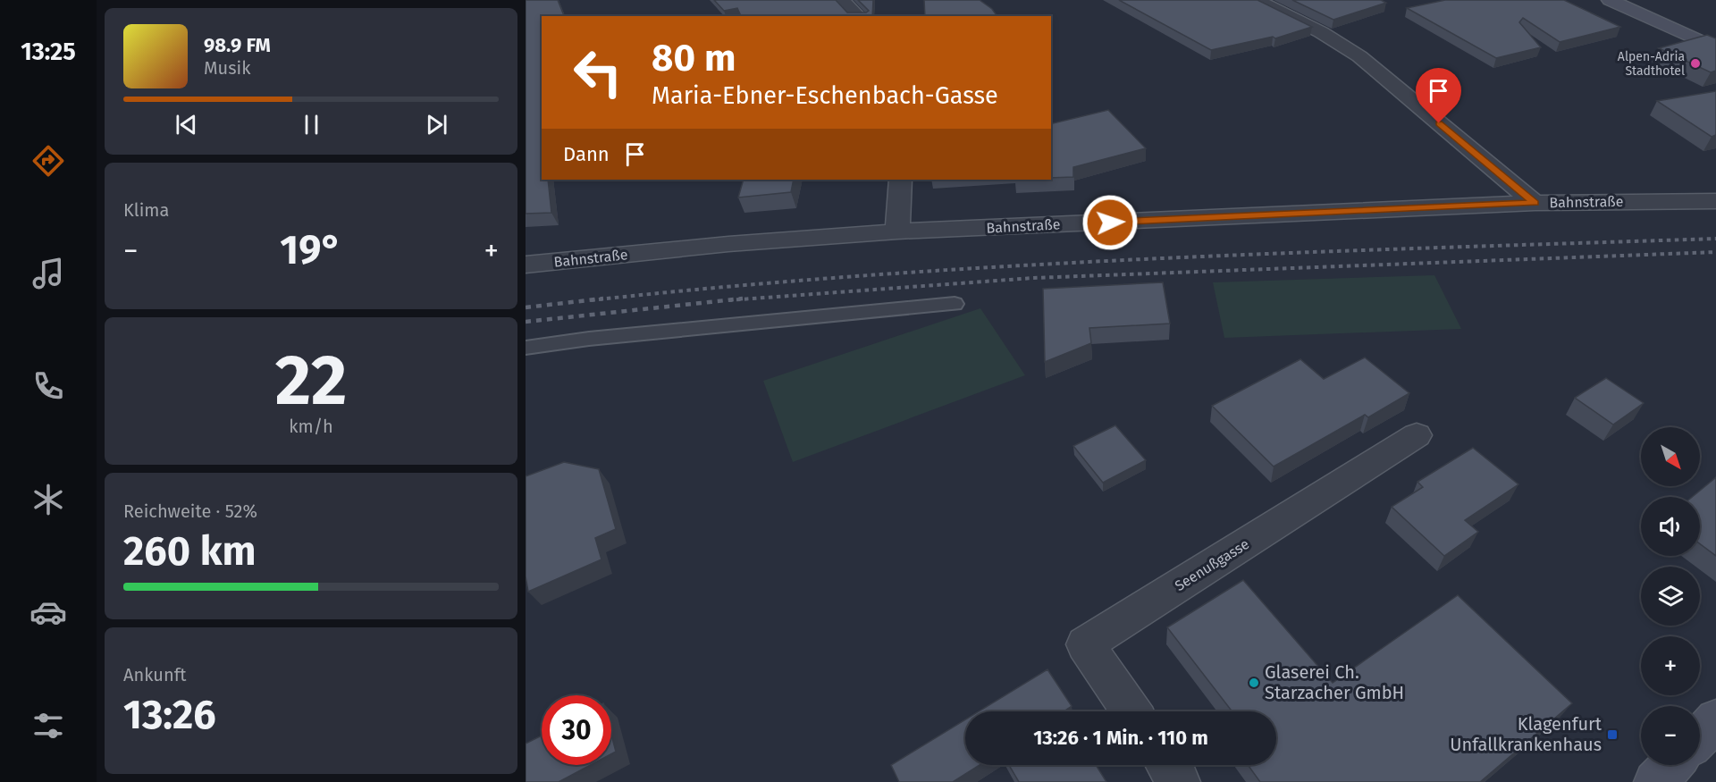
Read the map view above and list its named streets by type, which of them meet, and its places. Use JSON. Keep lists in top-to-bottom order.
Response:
{
  "streets": {
    "street": ["Bahnstraße", "Seenußgasse"]
  },
  "places": {
    "other": ["Alpen-Adria Stadthotel", "Glaserei Ch. Starzacher GmbH"],
    "transit": ["Klagenfurt Unfallkrankenhaus"]
  },
  "north": "bottom right",
  "page": {
    "tabs": "13:25",
    "turn": ["80 m", "Maria-Ebner-Eschenbach-Gasse"],
    "song": ["98.9 FM", "Musik"],
    "then": "Dann",
    "tile": [
      "Klima",
      ["22", "km/h"],
      ["Reichweite · 52%", "260 km"],
      ["Ankunft", "13:26"]
    ],
    "heat": ["−", "19°", "+"],
    "map_buttons": ["+", "−"],
    "limit": "30",
    "trip": "13:26 · 1 Min. · 110 m"
  }
}
